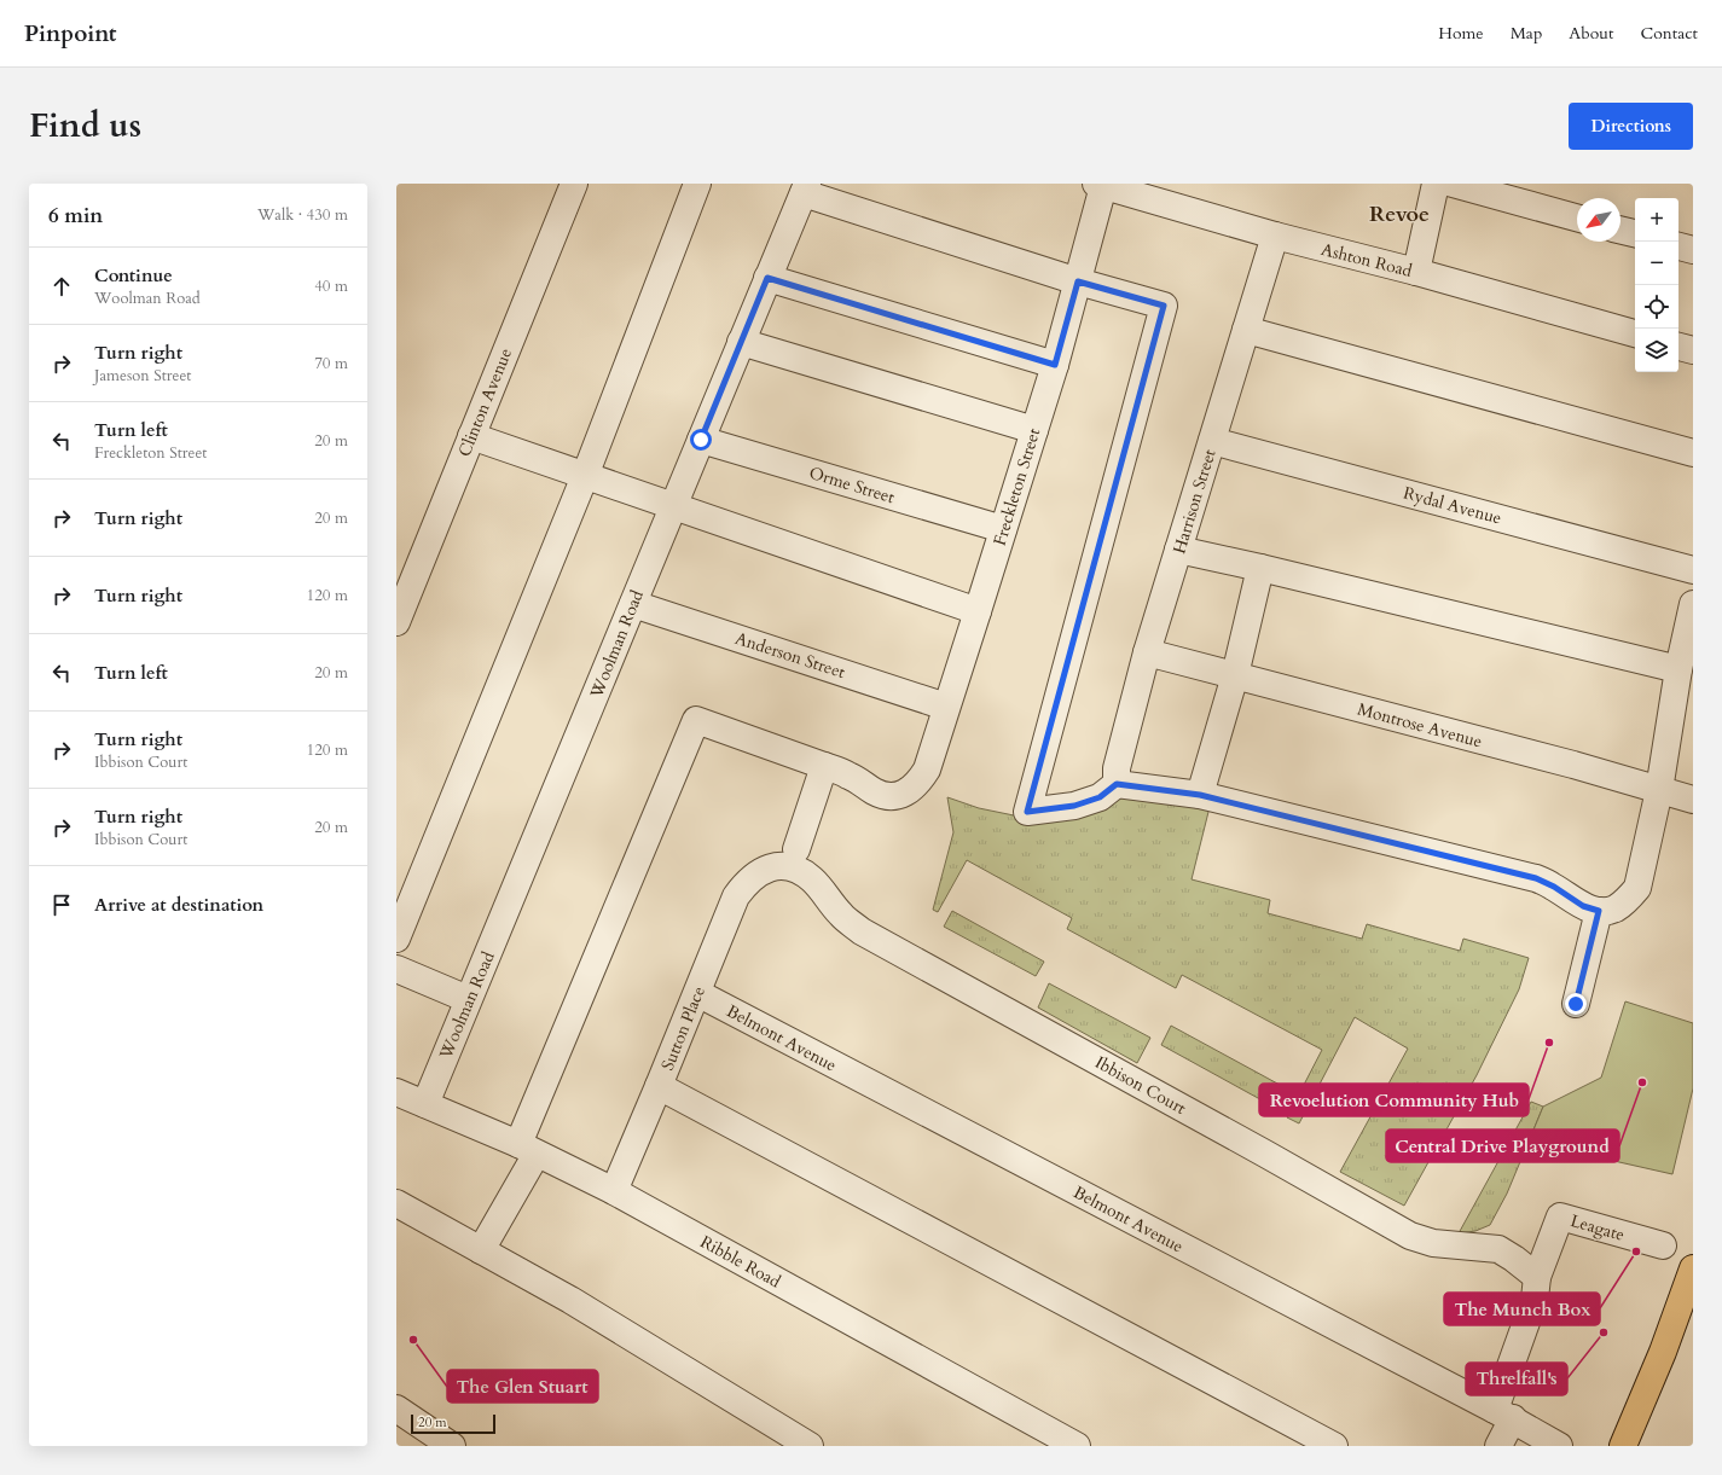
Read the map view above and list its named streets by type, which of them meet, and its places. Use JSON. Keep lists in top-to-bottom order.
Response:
{
  "streets": {
    "street": [
      "Ashton Road",
      "Clinton Avenue",
      "Orme Street",
      "Freckleton Street",
      "Harrison Street",
      "Rydal Avenue",
      "Woolman Road",
      "Anderson Street",
      "Montrose Avenue",
      "Sutton Place",
      "Belmont Avenue",
      "Ibbison Court",
      "Leagate",
      "Ribble Road"
    ]
  },
  "crossings": [
    ["Ashton Road", "Freckleton Street"],
    ["Ashton Road", "Harrison Street"],
    ["Orme Street", "Freckleton Street"],
    ["Orme Street", "Woolman Road"],
    ["Freckleton Street", "Anderson Street"],
    ["Harrison Street", "Rydal Avenue"],
    ["Harrison Street", "Montrose Avenue"],
    ["Woolman Road", "Anderson Street"],
    ["Woolman Road", "Ribble Road"],
    ["Sutton Place", "Belmont Avenue"],
    ["Sutton Place", "Ibbison Court"],
    ["Sutton Place", "Ribble Road"],
    ["Ibbison Court", "Leagate"]
  ],
  "districts": ["Revoe"],
  "places": [
    "Revoelution Community Hub",
    "Central Drive Playground",
    "The Munch Box",
    "Threlfall's",
    "The Glen Stuart"
  ],
  "scale_bar": "20 m",
  "north": "bottom left",
  "page": {
    "header": "Pinpoint",
    "nav": [
      "Home",
      "Map",
      "About",
      "Contact"
    ],
    "title": "Find us",
    "buttons": "Directions",
    "heading": ["6 min", "Walk · 430 m"],
    "map_buttons": ["+", "−"],
    "list": [
      ["Continue", "Woolman Road", "40 m"],
      ["Turn right", "Jameson Street", "70 m"],
      ["Turn left", "Freckleton Street", "20 m"],
      ["Turn right", "20 m"],
      ["Turn right", "120 m"],
      ["Turn left", "20 m"],
      ["Turn right", "Ibbison Court", "120 m"],
      ["Turn right", "Ibbison Court", "20 m"],
      "Arrive at destination"
    ],
    "scale": "20 m"
  }
}
